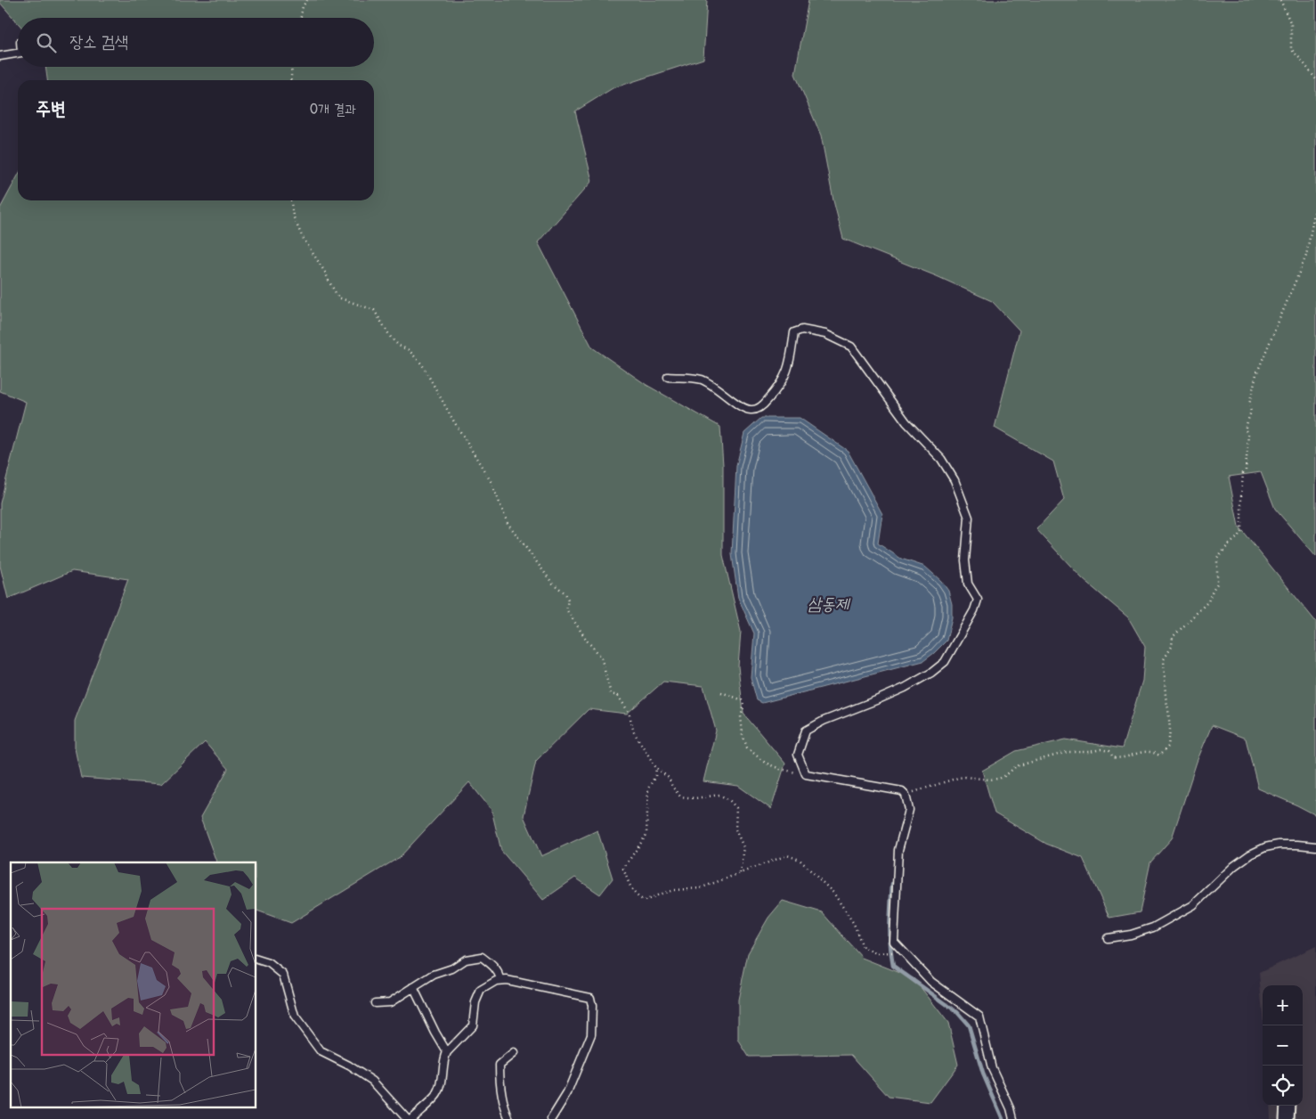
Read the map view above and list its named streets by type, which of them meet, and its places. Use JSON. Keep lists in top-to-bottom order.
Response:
{
  "water": ["삼동제"],
  "page": {
    "search": "장소 검색",
    "heading": ["주변", "0개 결과"],
    "map_buttons": ["+", "−"]
  }
}
